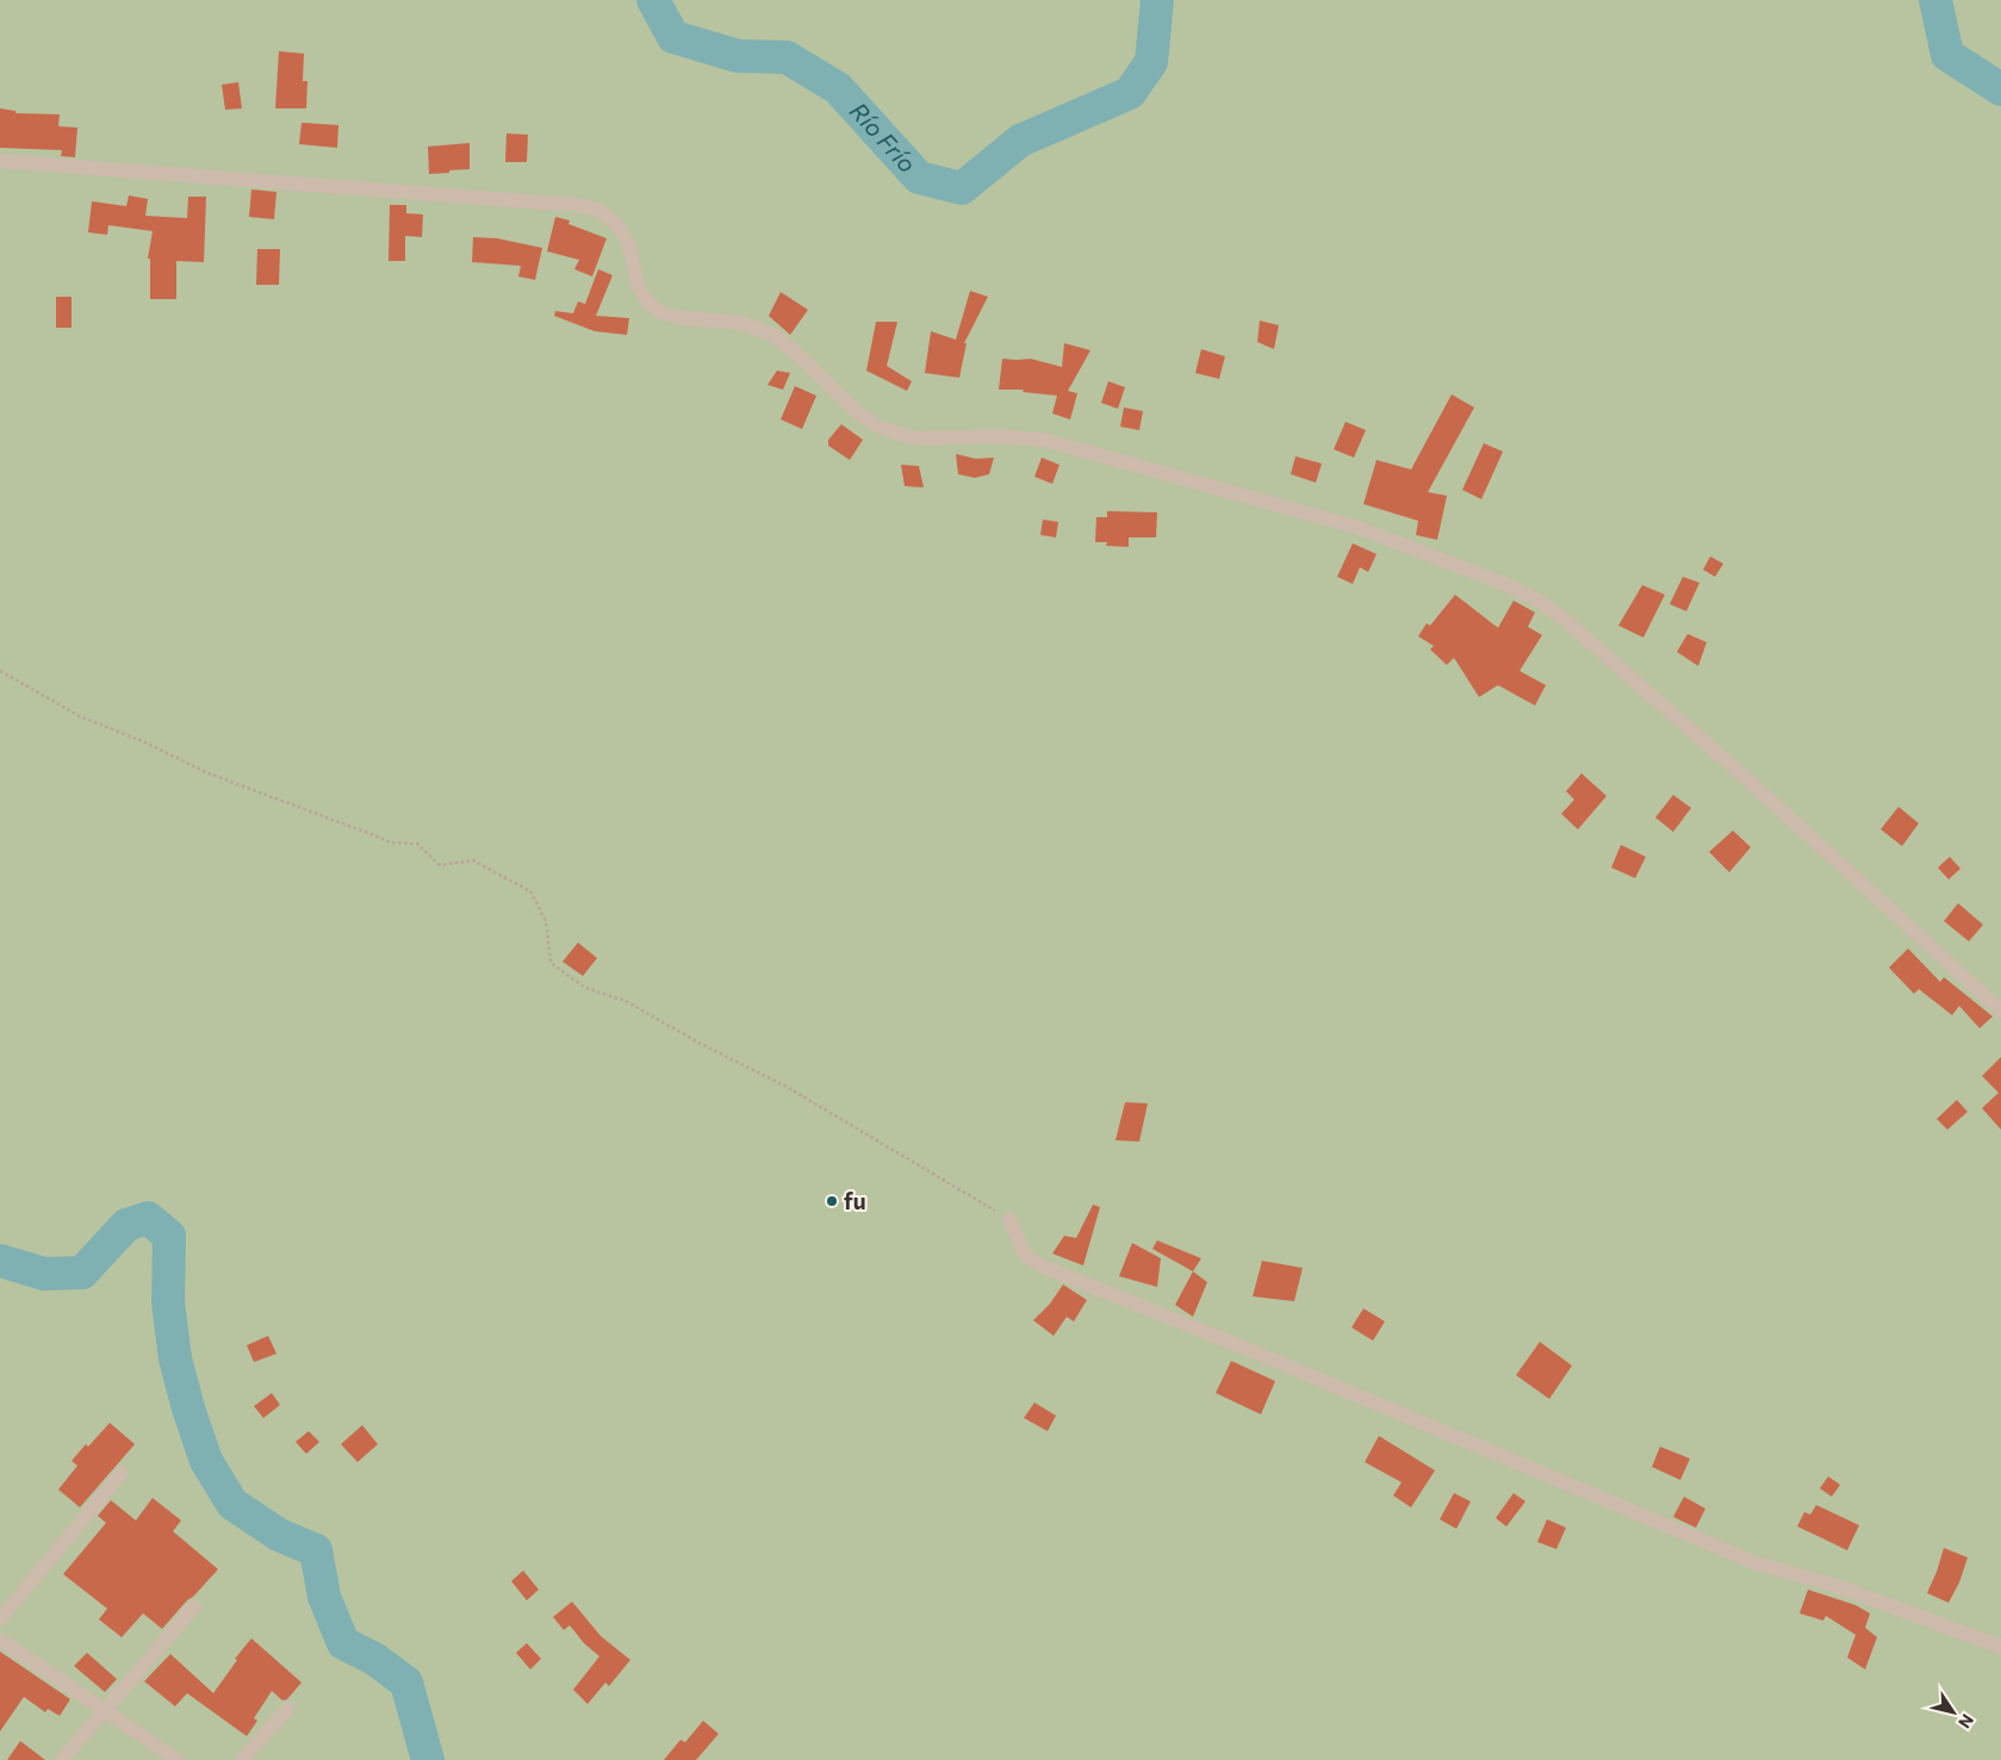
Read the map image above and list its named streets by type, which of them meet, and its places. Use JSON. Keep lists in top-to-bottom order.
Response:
{
  "water": ["Río Frío"],
  "places": ["fu"],
  "north": "bottom right"
}
